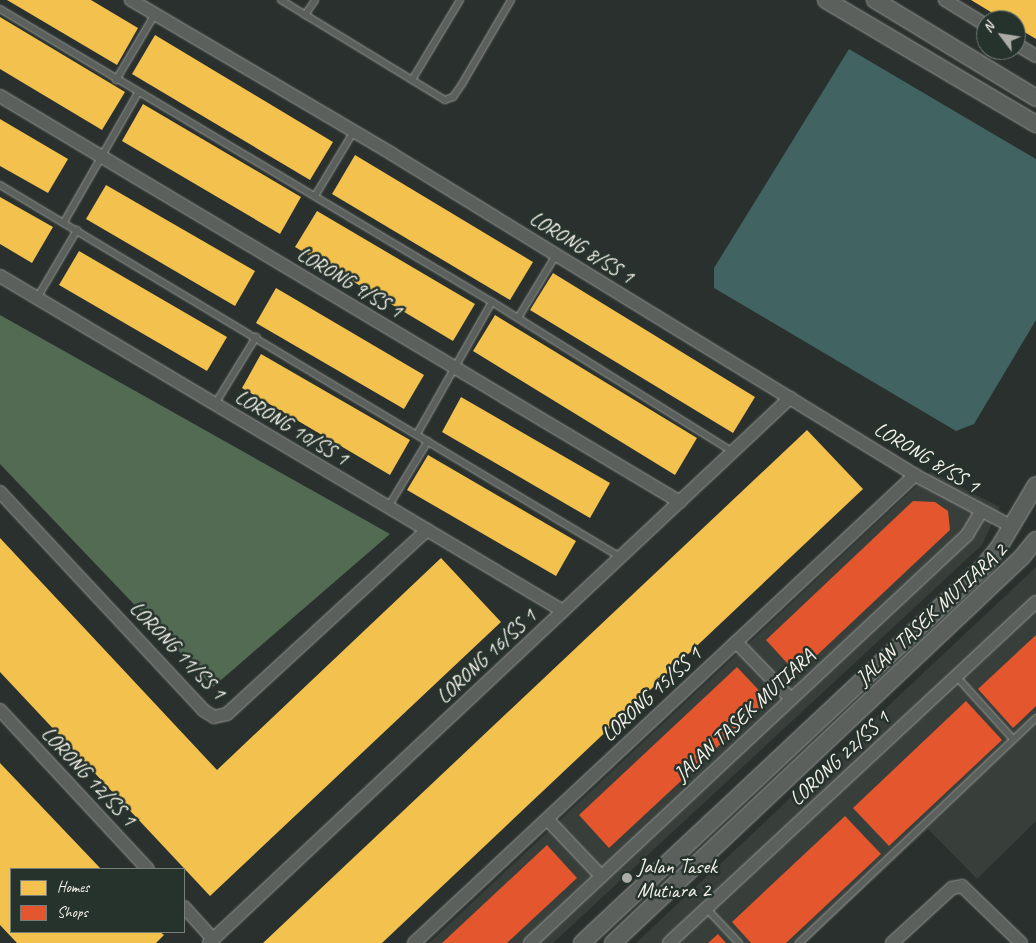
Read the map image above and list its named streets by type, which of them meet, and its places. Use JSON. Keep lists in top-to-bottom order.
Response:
{
  "streets": {
    "street": [
      "LORONG 8/SS 1",
      "LORONG 9/SS 1",
      "LORONG 10/SS 1",
      "JALAN TASEK MUTIARA 2",
      "LORONG 11/SS 1",
      "LORONG 16/SS 1",
      "LORONG 15/SS 1",
      "JALAN TASEK MUTIARA",
      "LORONG 22/SS 1",
      "LORONG 12/SS 1"
    ]
  },
  "crossings": [
    ["LORONG 8/SS 1", "JALAN TASEK MUTIARA 2"],
    ["LORONG 8/SS 1", "LORONG 16/SS 1"],
    ["LORONG 8/SS 1", "LORONG 15/SS 1"],
    ["LORONG 8/SS 1", "JALAN TASEK MUTIARA"],
    ["LORONG 9/SS 1", "LORONG 16/SS 1"],
    ["LORONG 10/SS 1", "LORONG 11/SS 1"],
    ["LORONG 10/SS 1", "LORONG 16/SS 1"]
  ],
  "places": ["Jalan Tasek Mutiara 2"],
  "legend": ["Homes", "Shops"],
  "north": "top left"
}
